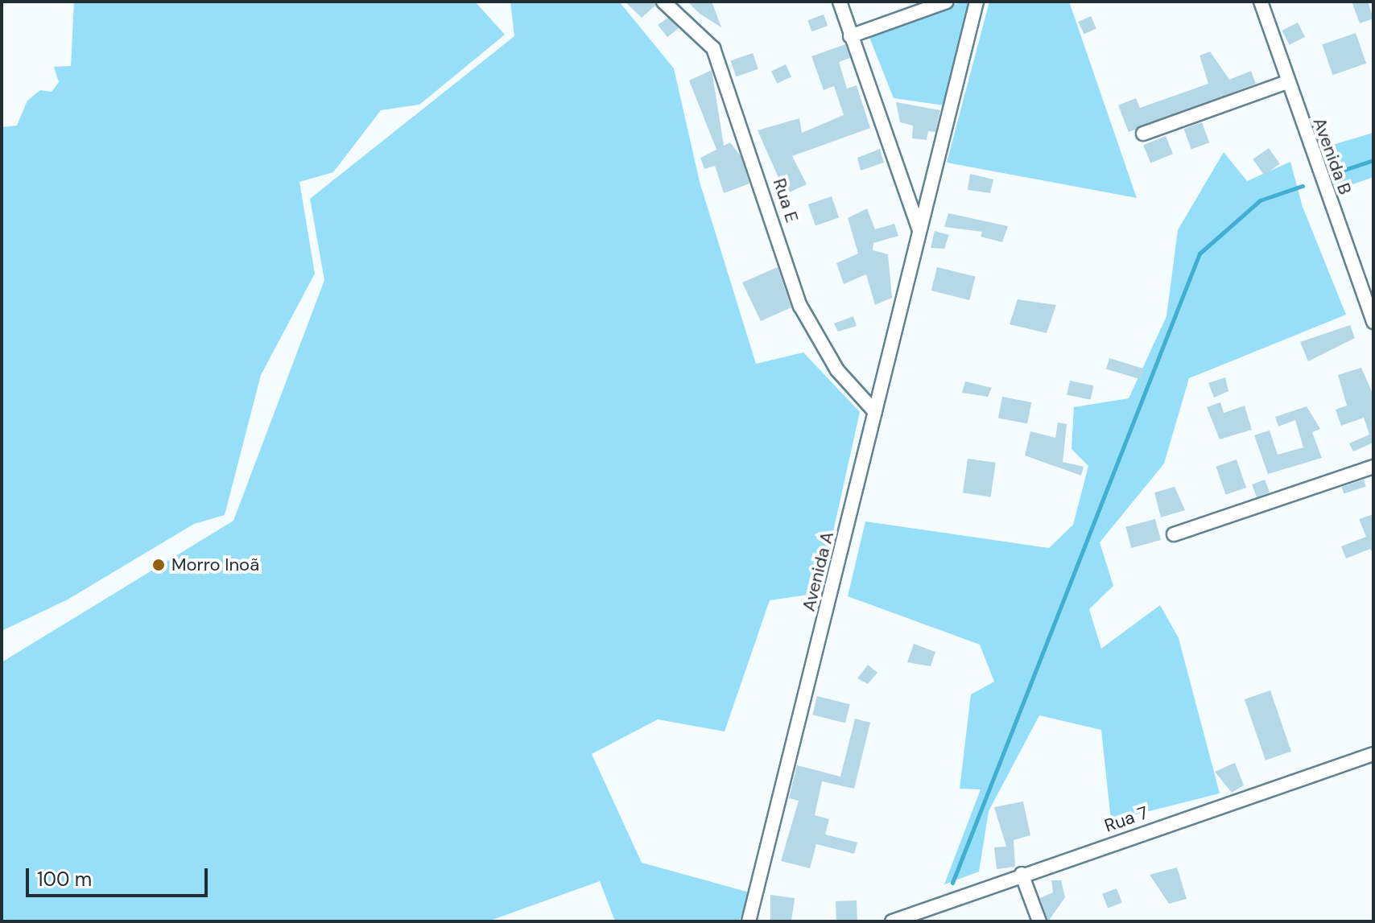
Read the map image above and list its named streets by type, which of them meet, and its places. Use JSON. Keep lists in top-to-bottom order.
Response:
{
  "streets": {
    "street": [
      "Avenida B",
      "Rua E",
      "Avenida A",
      "Rua 7"
    ]
  },
  "crossings": [
    ["Rua E", "Avenida A"]
  ],
  "places": ["Morro Inoã"],
  "scale_bar": "100 m"
}
